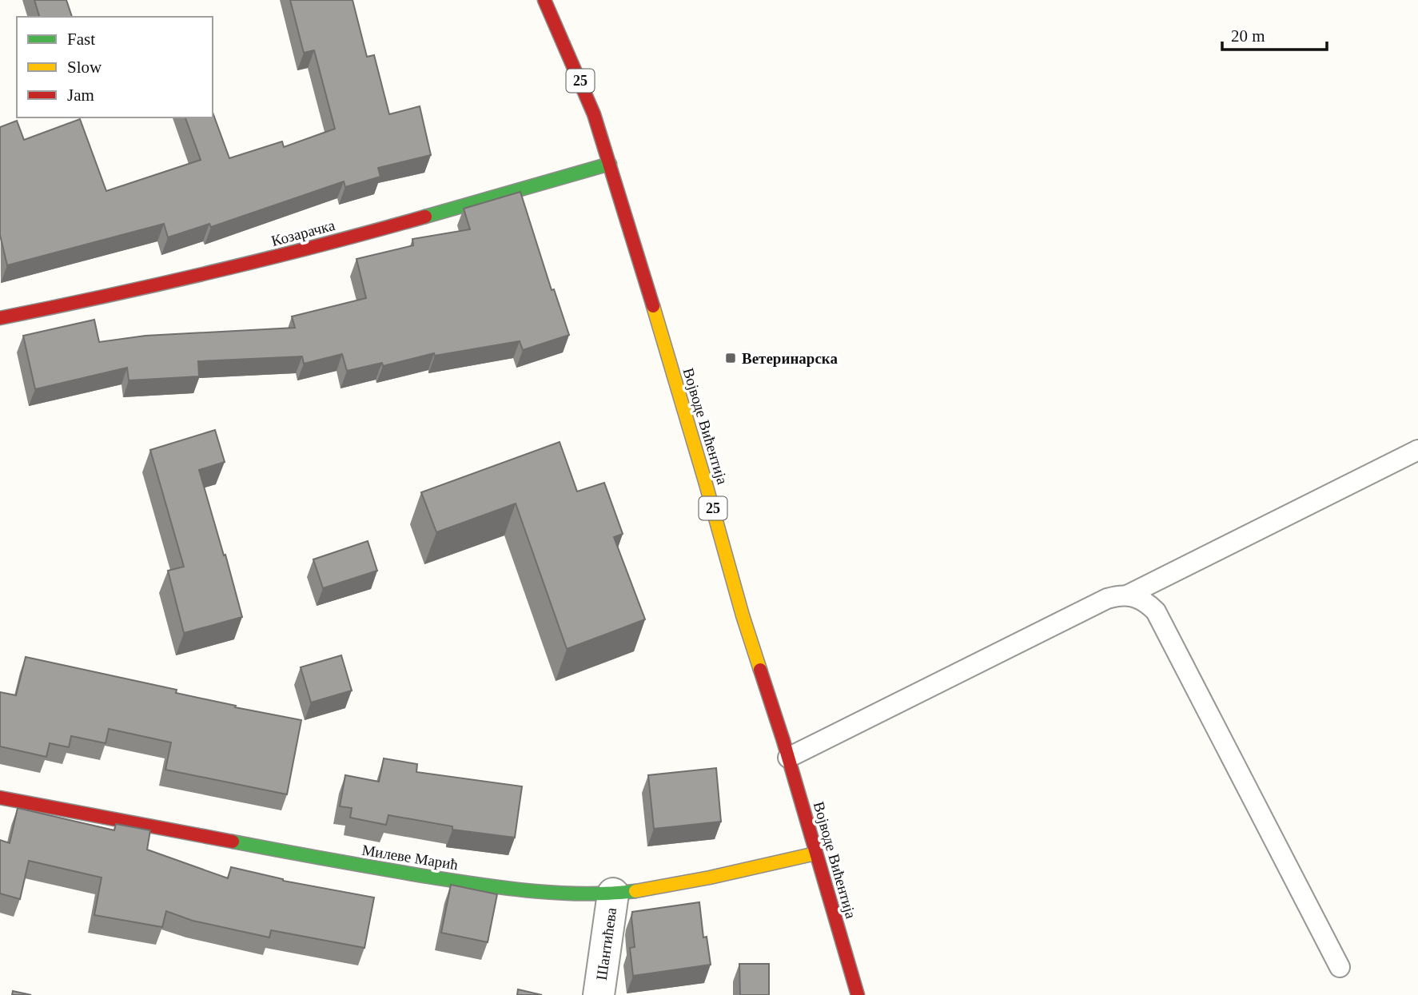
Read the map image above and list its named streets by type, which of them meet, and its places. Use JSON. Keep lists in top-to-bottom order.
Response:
{
  "streets": {
    "street": [
      "25",
      "Козарачка",
      "Војводе Вићентија",
      "Милеве Марић",
      "Шантићева"
    ]
  },
  "crossings": [
    ["Козарачка", "Војводе Вићентија"],
    ["Војводе Вићентија", "Милеве Марић"],
    ["Милеве Марић", "Шантићева"]
  ],
  "places": {
    "transit": ["Ветеринарска"]
  },
  "legend": ["Fast", "Slow", "Jam"],
  "scale_bar": "20 m"
}
